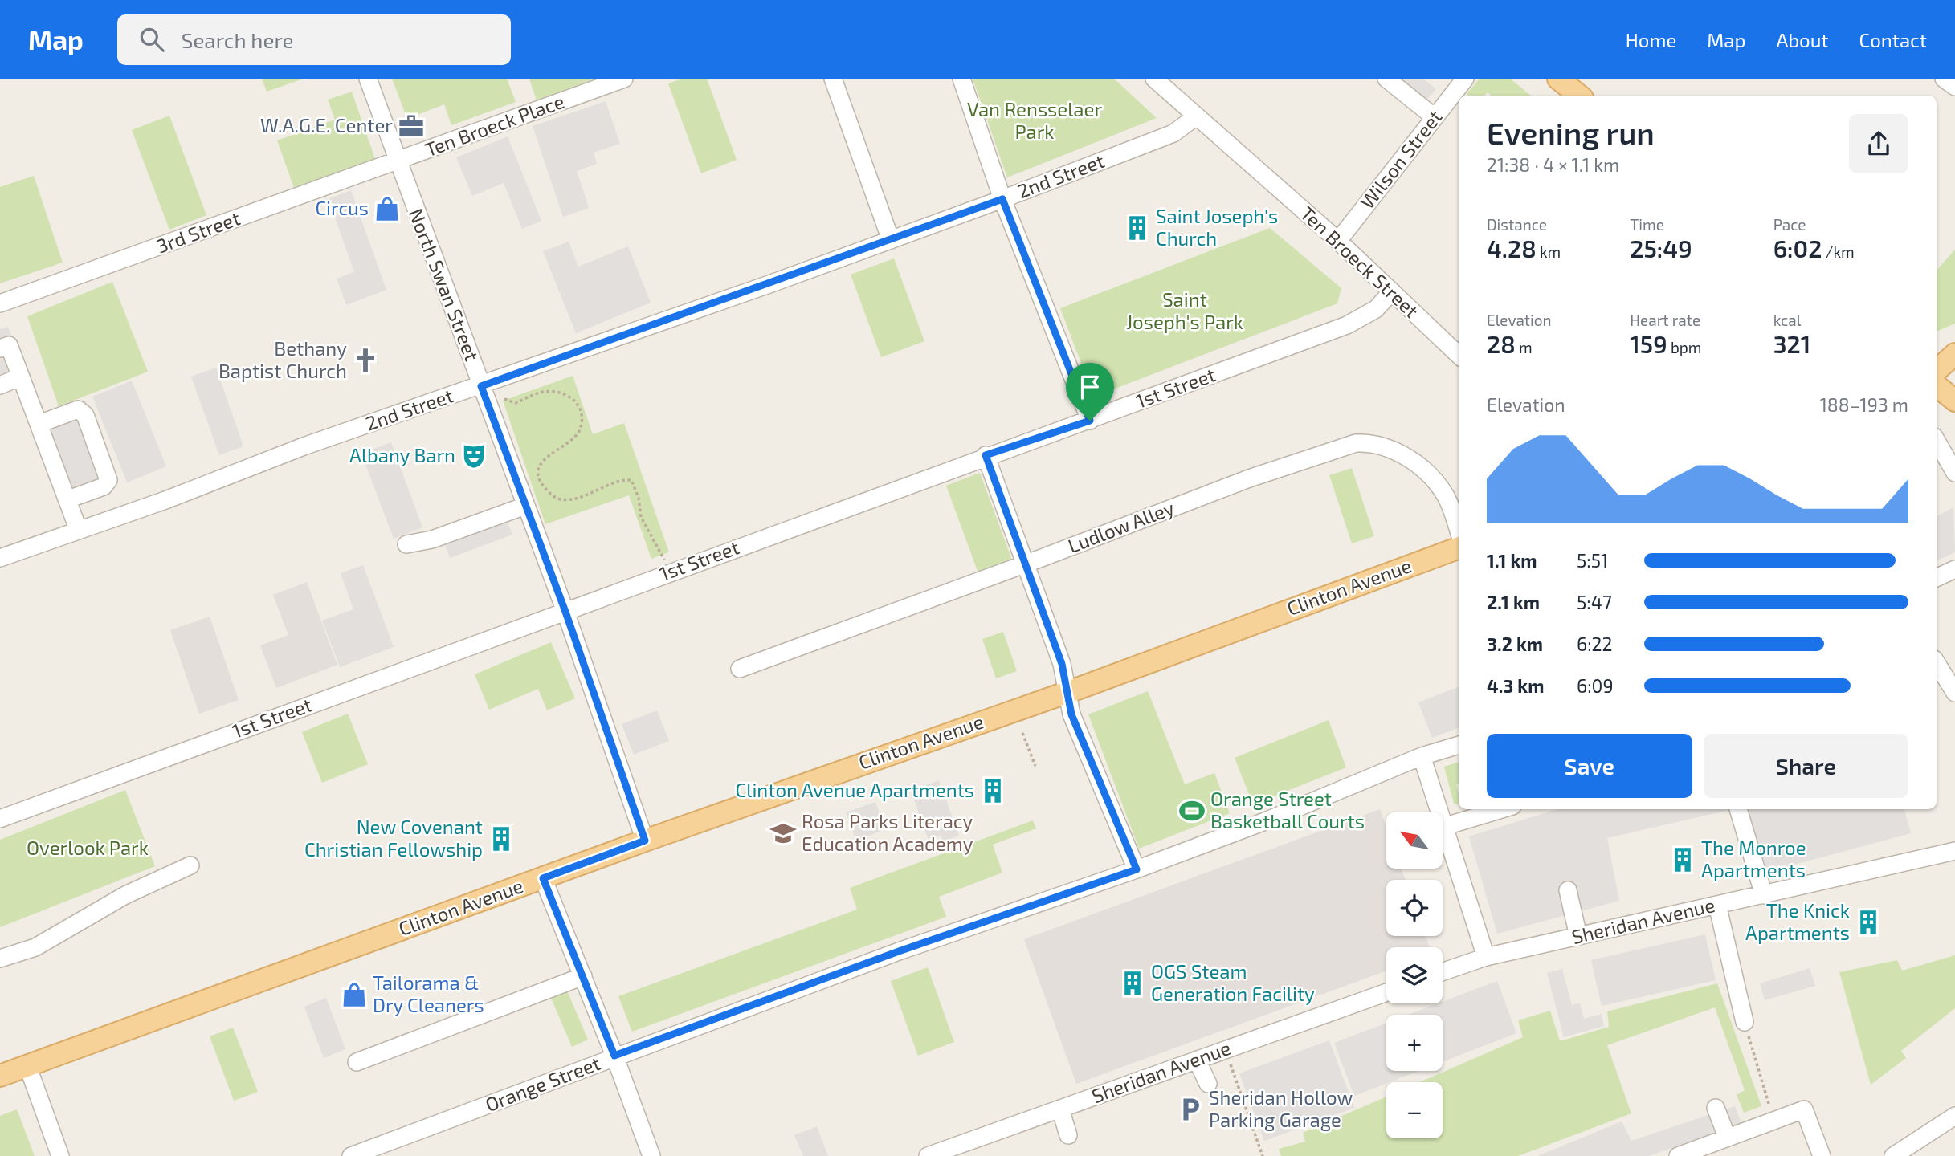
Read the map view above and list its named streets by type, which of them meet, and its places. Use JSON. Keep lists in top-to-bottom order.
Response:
{
  "streets": {
    "main road": ["Clinton Avenue"],
    "street": [
      "Ten Broeck Place",
      "Wilson Street",
      "2nd Street",
      "3rd Street",
      "Ten Broeck Street",
      "North Swan Street",
      "1st Street",
      "Ludlow Alley",
      "Sheridan Avenue",
      "Orange Street"
    ]
  },
  "crossings": [
    ["Ten Broeck Place", "3rd Street"],
    ["Ten Broeck Place", "North Swan Street"],
    ["Wilson Street", "Ten Broeck Street"],
    ["2nd Street", "Ten Broeck Street"],
    ["2nd Street", "North Swan Street"],
    ["3rd Street", "North Swan Street"],
    ["Ten Broeck Street", "1st Street"],
    ["North Swan Street", "1st Street"],
    ["North Swan Street", "Clinton Avenue"]
  ],
  "parks": ["Van Rensselaer Park", "Saint Joseph's Park", "Overlook Park"],
  "places": {
    "office": ["W.A.G.E. Center"],
    "shop": ["Circus", "Tailorama & Dry Cleaners"],
    "building": [
      "Saint Joseph's Church",
      "Clinton Avenue Apartments",
      "New Covenant Christian Fellowship",
      "The Monroe Apartments",
      "The Knick Apartments",
      "OGS Steam Generation Facility"
    ],
    "church": ["Bethany Baptist Church"],
    "theatre": ["Albany Barn"],
    "sports": ["Orange Street Basketball Courts"],
    "school or university": ["Rosa Parks Literacy Education Academy"],
    "parking": ["Sheridan Hollow Parking Garage"]
  },
  "north": "top left",
  "page": {
    "header": "Map",
    "search": "Search here",
    "nav": [
      "Home",
      "Map",
      "About",
      "Contact"
    ],
    "heading": ["Evening run", "21:38 · 4 × 1.1 km"],
    "stats": [
      ["Distance", "4.28 km"],
      ["Time", "25:49"],
      ["Pace", "6:02 /km"],
      ["Elevation", "28 m"],
      ["Heart rate", "159 bpm"],
      ["kcal", "321"]
    ],
    "chart": ["Elevation", "188–193 m"],
    "list": [
      {
        "name": "1.1 km",
        "note": "5:51"
      },
      {
        "name": "2.1 km",
        "note": "5:47"
      },
      {
        "name": "3.2 km",
        "note": "6:22"
      },
      {
        "name": "4.3 km",
        "note": "6:09"
      }
    ],
    "buttons": ["Save", "Share"],
    "map_buttons": ["+", "−"]
  }
}
